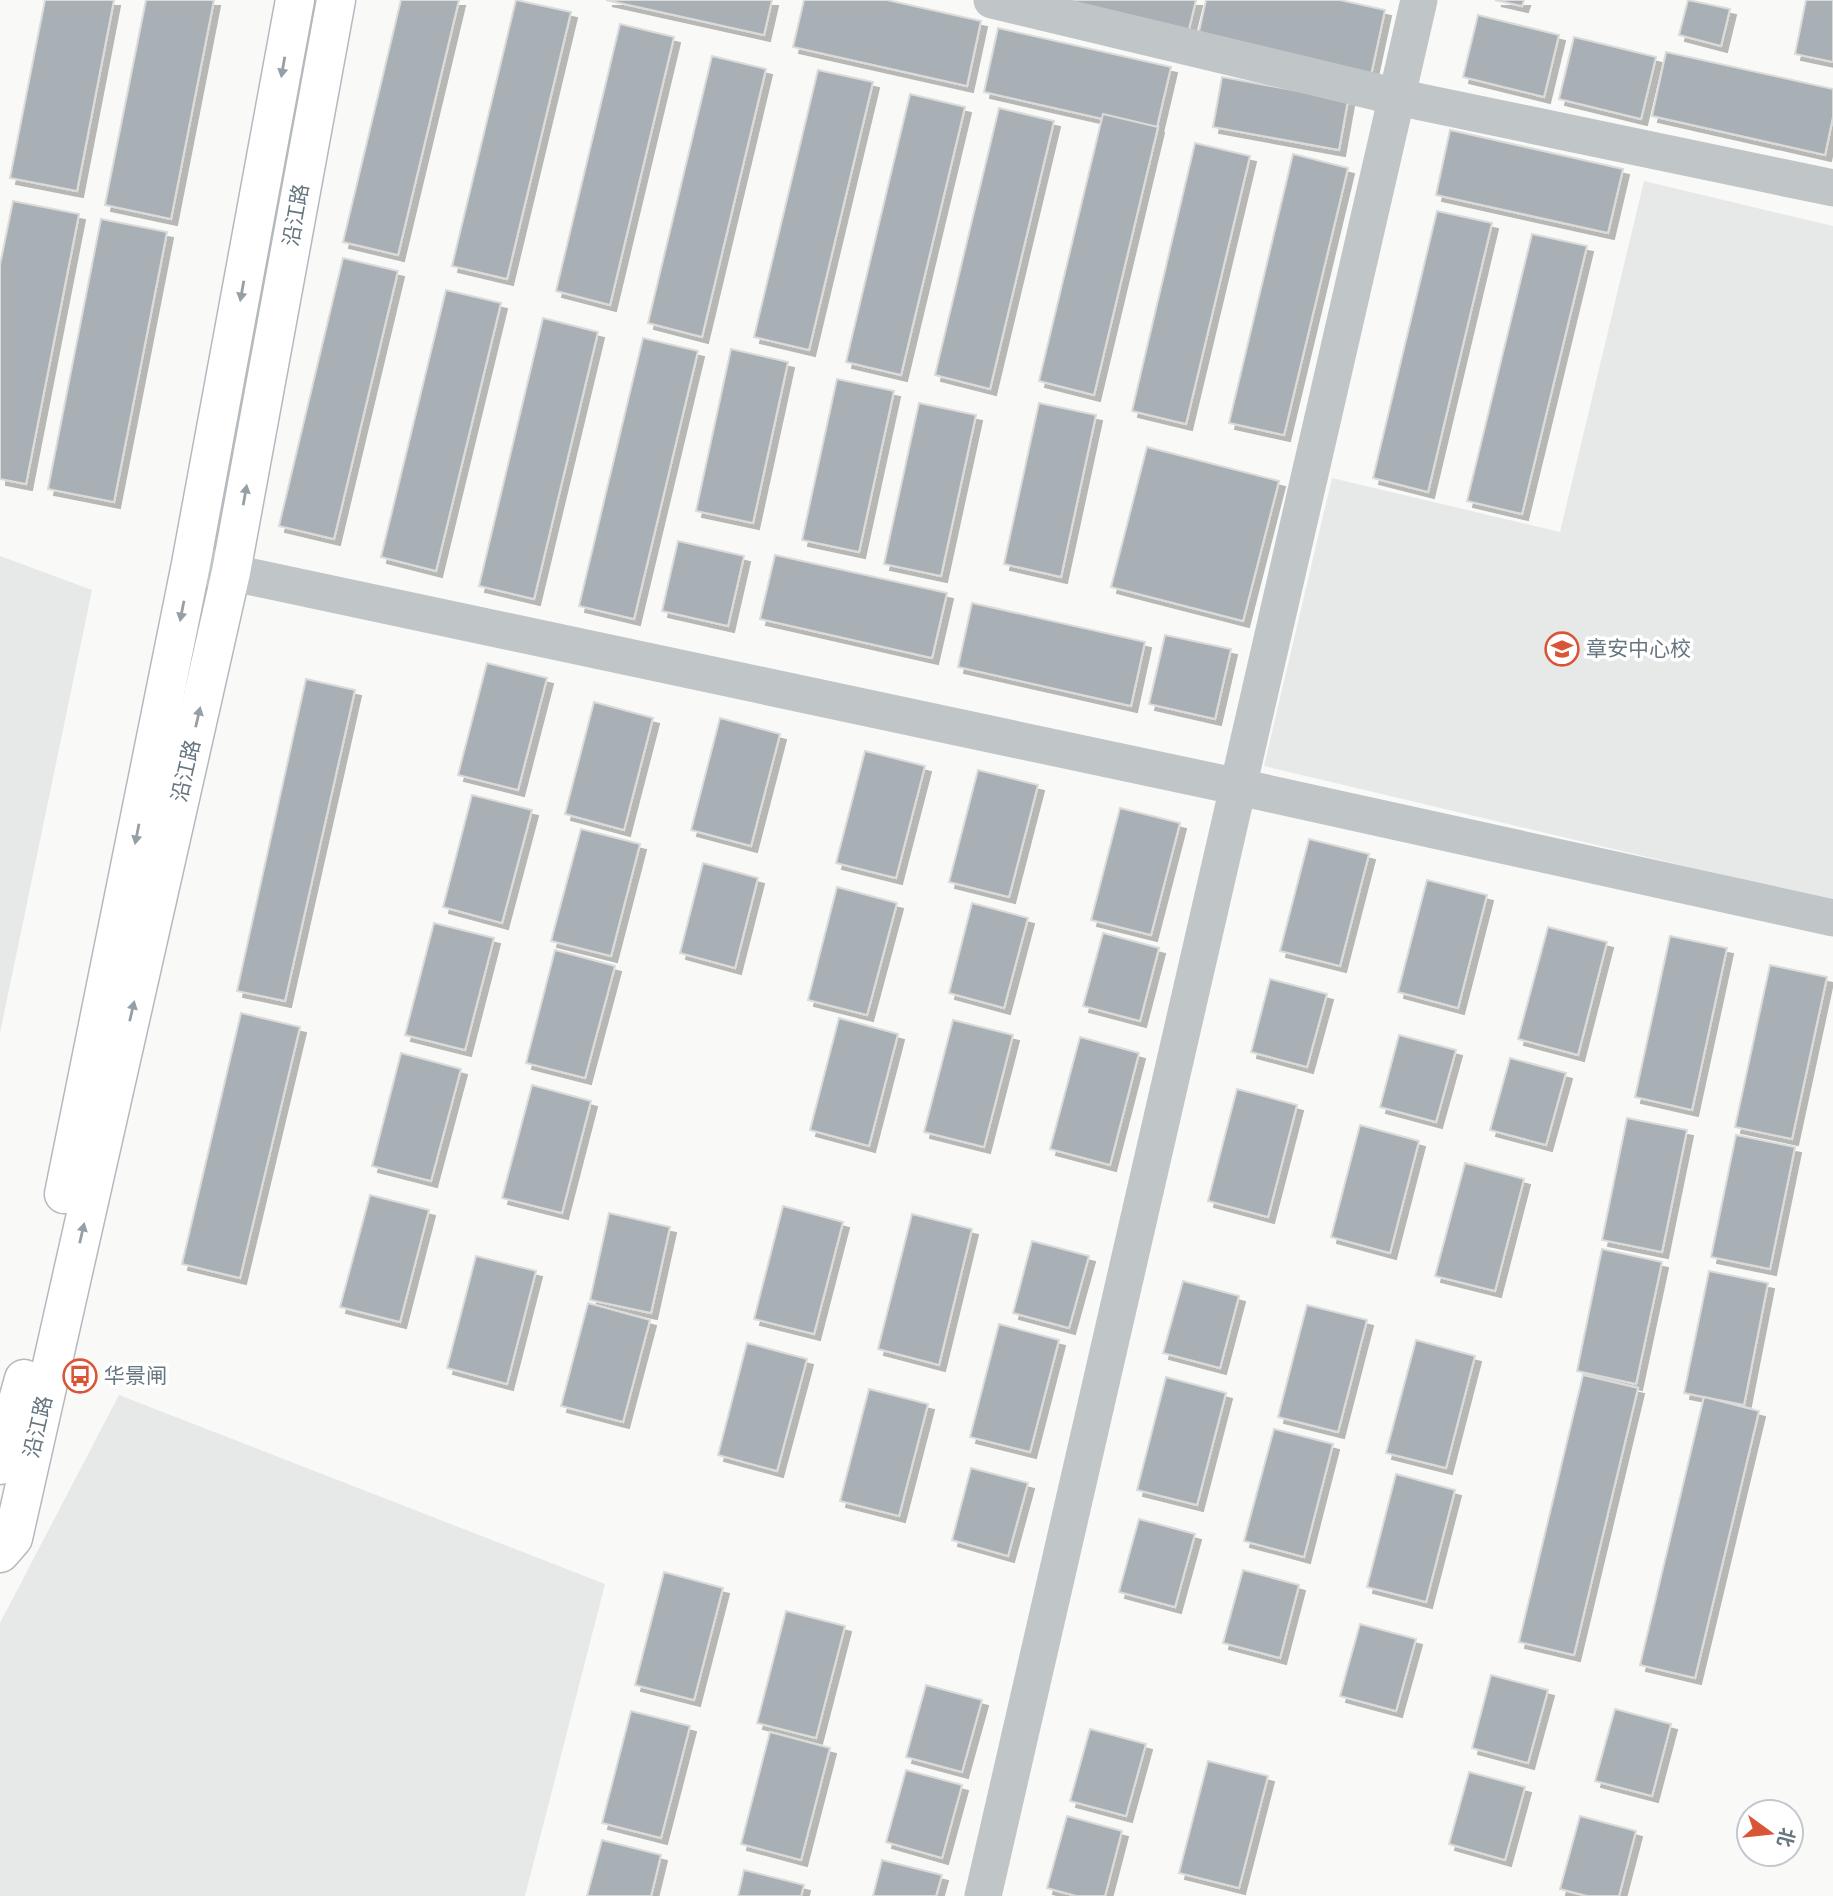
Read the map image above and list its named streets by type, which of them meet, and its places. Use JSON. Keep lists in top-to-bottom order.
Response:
{
  "streets": {
    "main road": ["沿江路"]
  },
  "places": {
    "school or university": ["章安中心校"],
    "bus stop": ["华景闸"]
  },
  "north": "right"
}
